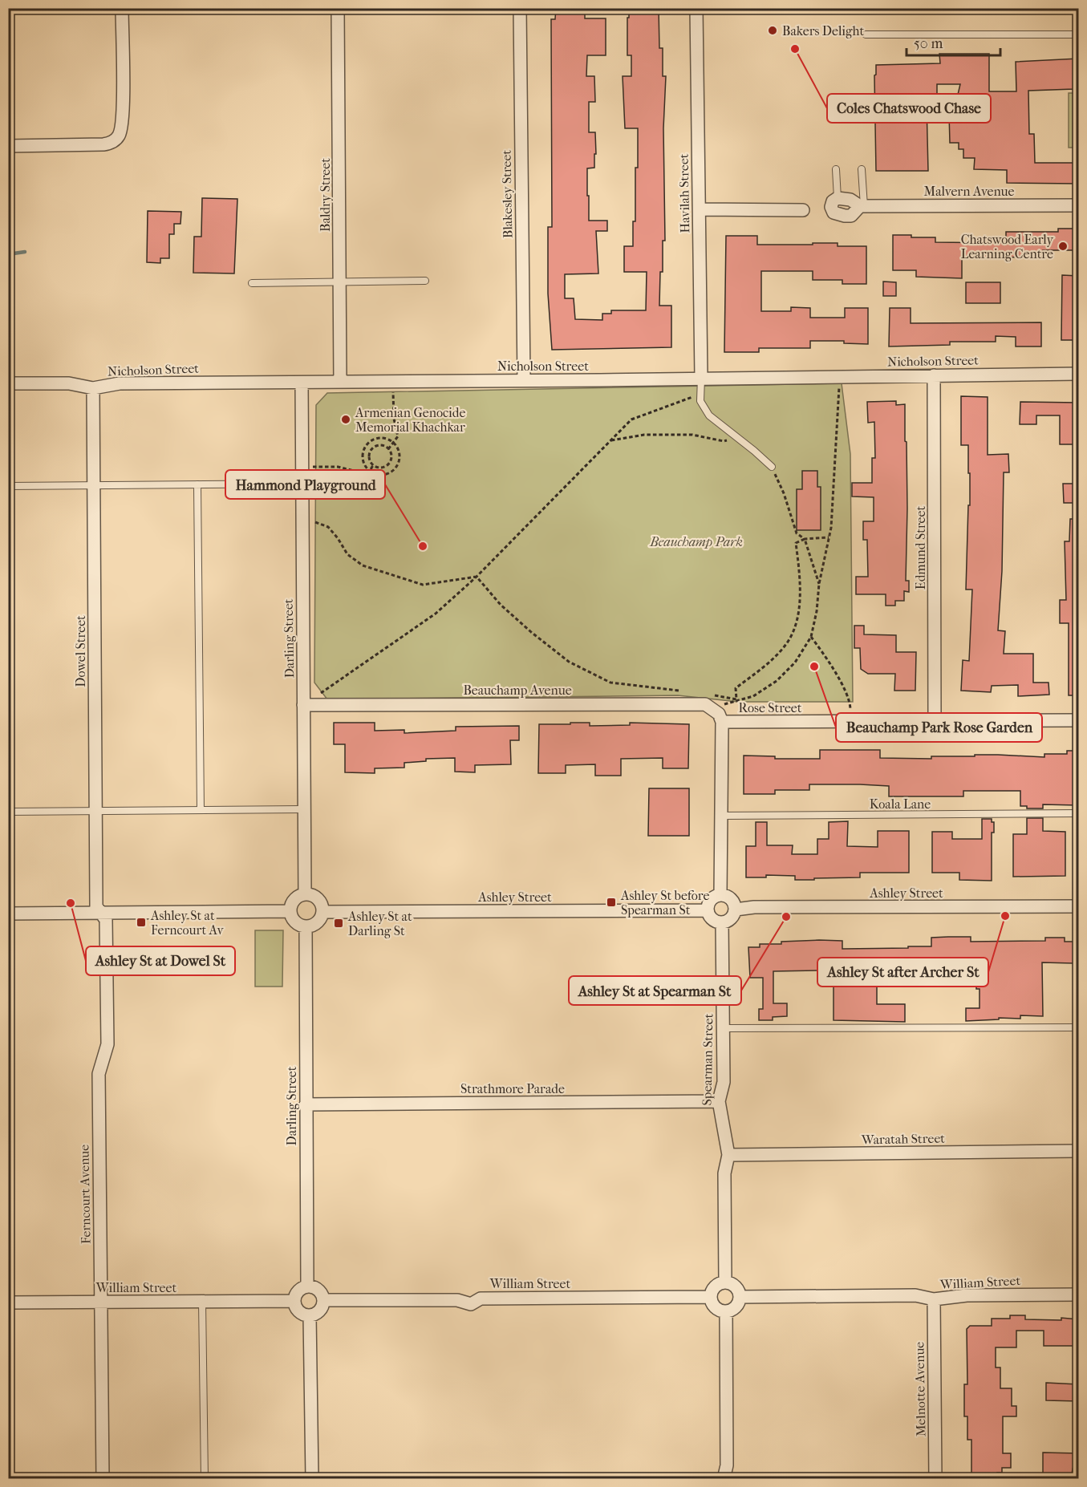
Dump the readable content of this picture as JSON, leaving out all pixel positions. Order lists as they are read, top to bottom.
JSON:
{
  "streets": {
    "street": [
      "Malvern Avenue",
      "Havilah Street",
      "Blakesley Street",
      "Baldry Street",
      "Nicholson Street",
      "Edmund Street",
      "Darling Street",
      "Dowel Street",
      "Beauchamp Avenue",
      "Rose Street",
      "Ashley Street",
      "Spearman Street",
      "Strathmore Parade",
      "Waratah Street",
      "Ferncourt Avenue",
      "William Street",
      "Melnotte Avenue"
    ],
    "lane": ["Koala Lane"]
  },
  "crossings": [
    ["Havilah Street", "Nicholson Street"],
    ["Blakesley Street", "Nicholson Street"],
    ["Baldry Street", "Nicholson Street"],
    ["Nicholson Street", "Edmund Street"],
    ["Nicholson Street", "Darling Street"],
    ["Nicholson Street", "Dowel Street"],
    ["Edmund Street", "Rose Street"],
    ["Darling Street", "Beauchamp Avenue"],
    ["Darling Street", "Ashley Street"],
    ["Darling Street", "Strathmore Parade"],
    ["Darling Street", "William Street"],
    ["Dowel Street", "Ferncourt Avenue"],
    ["Ashley Street", "Spearman Street"],
    ["Spearman Street", "Strathmore Parade"],
    ["Spearman Street", "Waratah Street"],
    ["Spearman Street", "William Street"],
    ["Ferncourt Avenue", "William Street"],
    ["William Street", "Melnotte Avenue"]
  ],
  "parks": ["Beauchamp Park"],
  "places": {
    "other": [
      "Bakers Delight",
      "Coles Chatswood Chase",
      "Chatswood Early Learning Centre",
      "Armenian Genocide Memorial Khachkar",
      "Hammond Playground",
      "Beauchamp Park Rose Garden",
      "Ashley St at Dowel St",
      "Ashley St after Archer St",
      "Ashley St at Spearman St"
    ],
    "transit": ["Ashley St before Spearman St", "Ashley St at Ferncourt Av", "Ashley St at Darling St"]
  },
  "scale_bar": "50 m"
}
